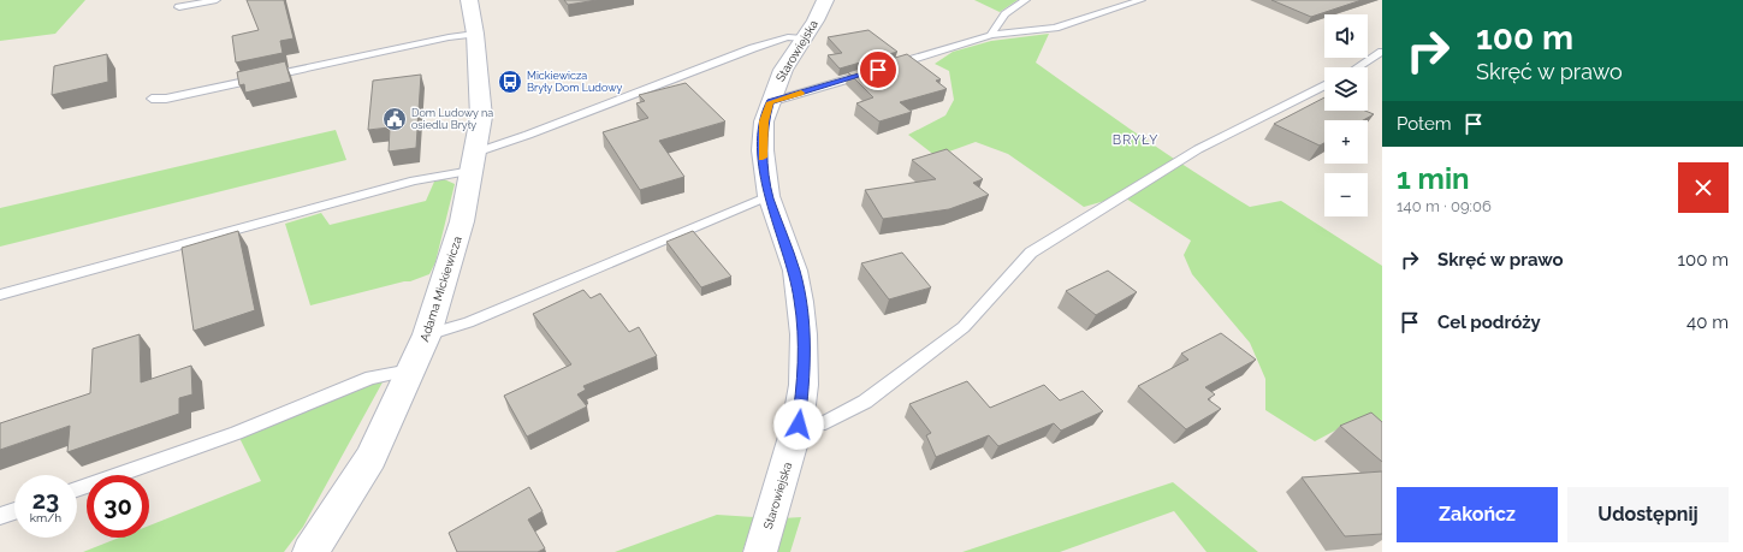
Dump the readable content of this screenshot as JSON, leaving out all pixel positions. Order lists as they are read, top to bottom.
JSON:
{
  "streets": {
    "street": ["Starowiejska", "Adama Mickiewicza"]
  },
  "districts": ["BRYŁY"],
  "places": {
    "bus stop": ["Mickiewicza Bryły Dom Ludowy"],
    "public building": ["Dom Ludowy na osiedlu Bryły"]
  },
  "page": {
    "turn": ["100 m", "Skręć w prawo"],
    "map_buttons": ["+", "−"],
    "then": "Potem",
    "heading": ["1 min", "140 m · 09:06"],
    "list": [
      {
        "name": "Skręć w prawo",
        "value": "100 m"
      },
      {
        "name": "Cel podróży",
        "value": "40 m"
      }
    ],
    "speed": "23 km/h",
    "limit": "30",
    "buttons": ["Zakończ", "Udostępnij"]
  }
}
